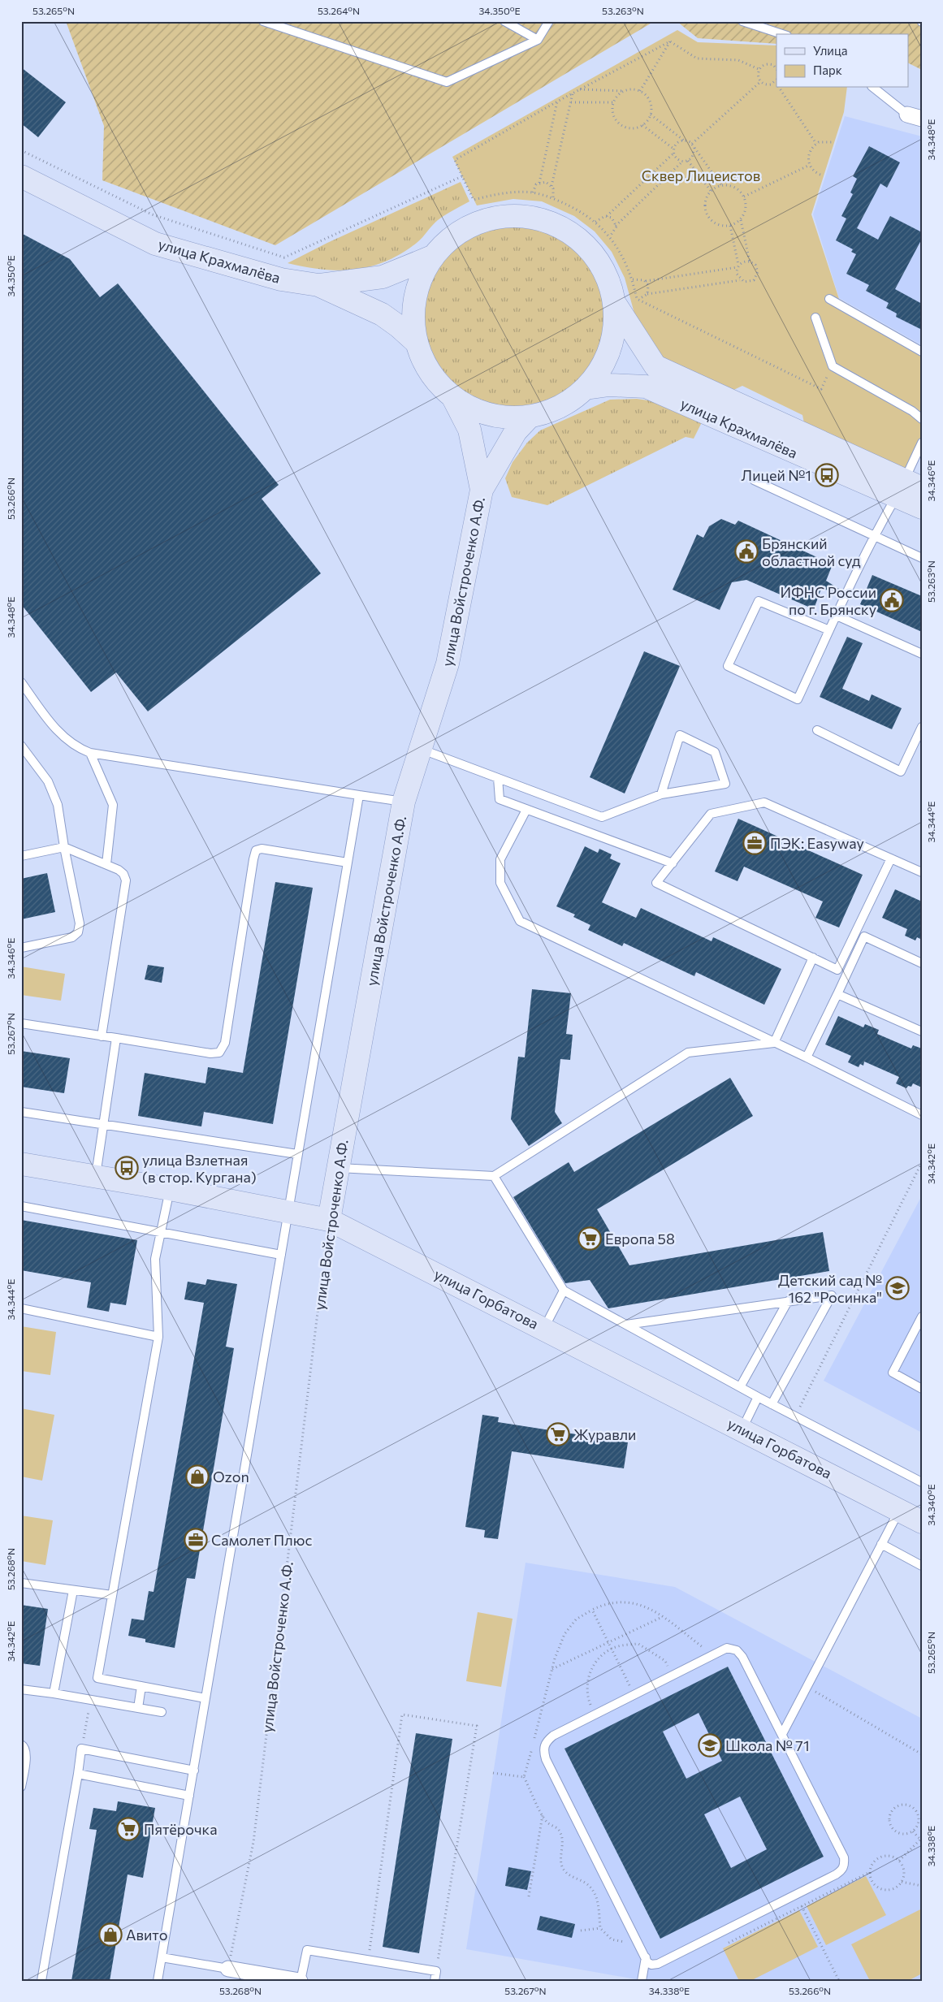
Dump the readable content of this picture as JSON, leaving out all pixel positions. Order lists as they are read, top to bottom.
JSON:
{
  "streets": {
    "main road": ["улица Крахмалёва", "улица Войстроченко А.Ф.", "улица Горбатова"]
  },
  "crossings": [
    ["улица Войстроченко А.Ф.", "улица Горбатова"]
  ],
  "parks": ["Сквер Лицеистов"],
  "places": {
    "bus stop": ["Лицей №1", "улица Взлетная (в стор. Кургана)"],
    "public building": ["Брянский областной суд", "ИФНС России по г. Брянску"],
    "office": ["ПЭК: Easyway", "Самолет Плюс"],
    "supermarket": ["Европа 58", "Журавли", "Пятёрочка"],
    "school or university": ["Детский сад № 162 \"Росинка\"", "Школа № 71"],
    "shop": ["Ozon", "Авито"]
  },
  "legend": ["Улица", "Парк"],
  "coordinates": [
    "53.265°N",
    "53.264°N",
    "34.350°E",
    "53.263°N",
    "34.348°E",
    "34.346°E",
    "53.266°N",
    "34.344°E",
    "53.267°N",
    "34.342°E",
    "34.340°E",
    "53.268°N",
    "34.338°E"
  ]
}
